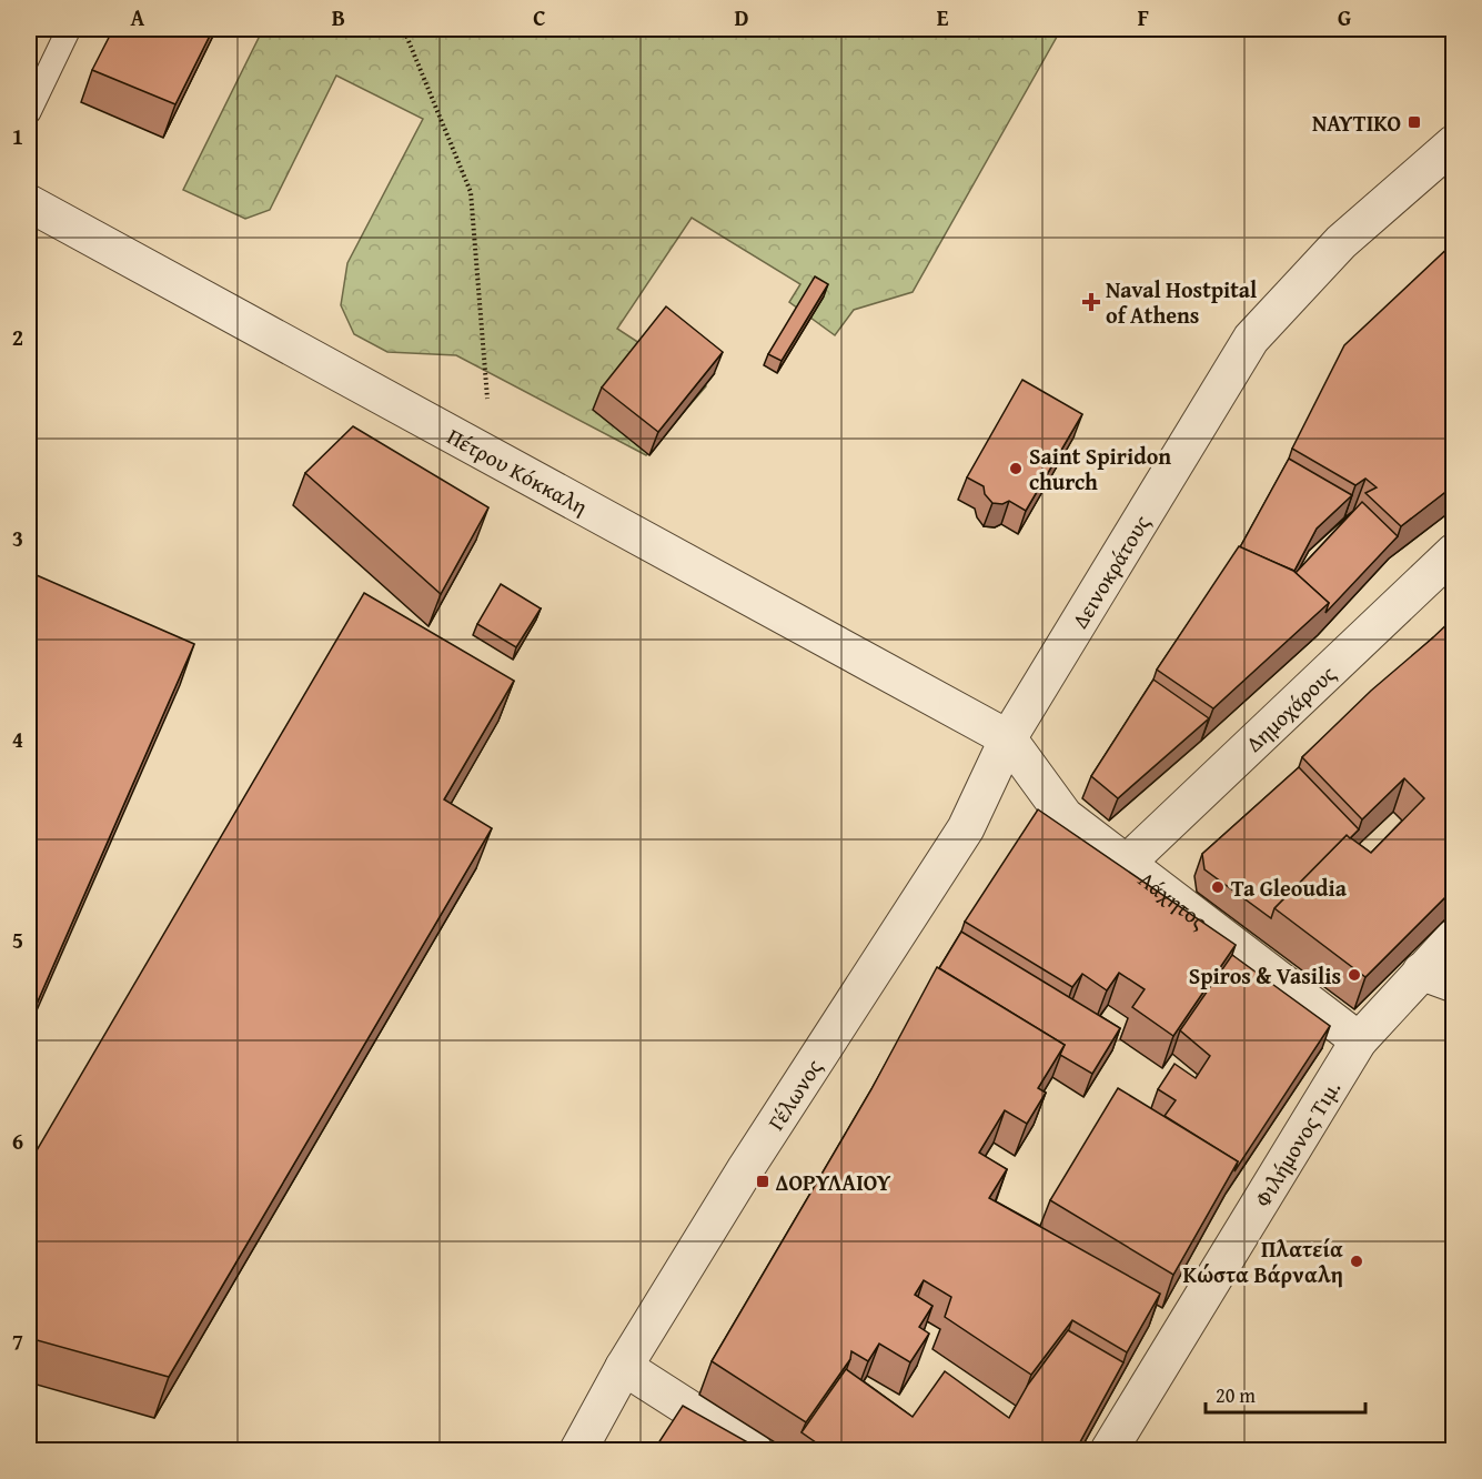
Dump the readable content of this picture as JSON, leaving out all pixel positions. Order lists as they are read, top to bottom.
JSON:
{
  "streets": {
    "street": [
      "Πέτρου Κόκκαλη",
      "Δεινοκράτους",
      "Δημοχάρους",
      "Λάχητος",
      "Γέλωνος",
      "Φιλήμονος Τιμ."
    ]
  },
  "crossings": [
    ["Πέτρου Κόκκαλη", "Δεινοκράτους"],
    ["Πέτρου Κόκκαλη", "Λάχητος"],
    ["Πέτρου Κόκκαλη", "Γέλωνος"],
    ["Δεινοκράτους", "Λάχητος"],
    ["Δεινοκράτους", "Γέλωνος"],
    ["Δημοχάρους", "Λάχητος"],
    ["Λάχητος", "Γέλωνος"],
    ["Λάχητος", "Φιλήμονος Τιμ."]
  ],
  "places": {
    "transit": ["ΝΑΥΤΙΚΟ", "ΔΟΡΥΛΑΙΟΥ"],
    "health": ["Naval Hostpital of Athens"],
    "other": [
      "Saint Spiridon church",
      "Ta Gleoudia",
      "Spiros & Vasilis",
      "Πλατεία Κώστα Βάρναλη"
    ]
  },
  "scale_bar": "20 m",
  "grid": {
    "columns": [
      "A",
      "B",
      "C",
      "D",
      "E",
      "F",
      "G"
    ],
    "rows": [
      "1",
      "2",
      "3",
      "4",
      "5",
      "6",
      "7"
    ]
  }
}
